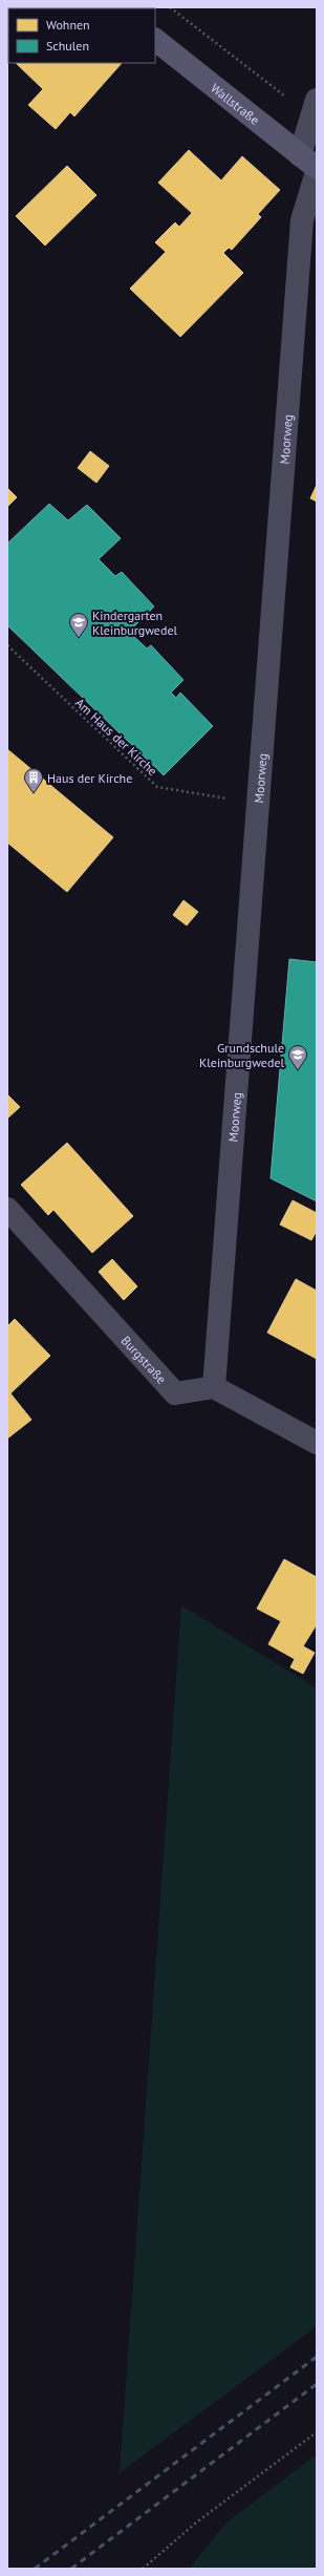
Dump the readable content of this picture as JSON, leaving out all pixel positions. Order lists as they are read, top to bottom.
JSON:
{
  "streets": {
    "street": ["Wallstraße", "Moorweg", "Burgstraße"],
    "path": ["Am Haus der Kirche"]
  },
  "crossings": [
    ["Moorweg", "Am Haus der Kirche"],
    ["Moorweg", "Burgstraße"]
  ],
  "places": {
    "school or university": ["Kindergarten Kleinburgwedel", "Grundschule Kleinburgwedel"],
    "building": ["Haus der Kirche"]
  },
  "legend": ["Wohnen", "Schulen"]
}
